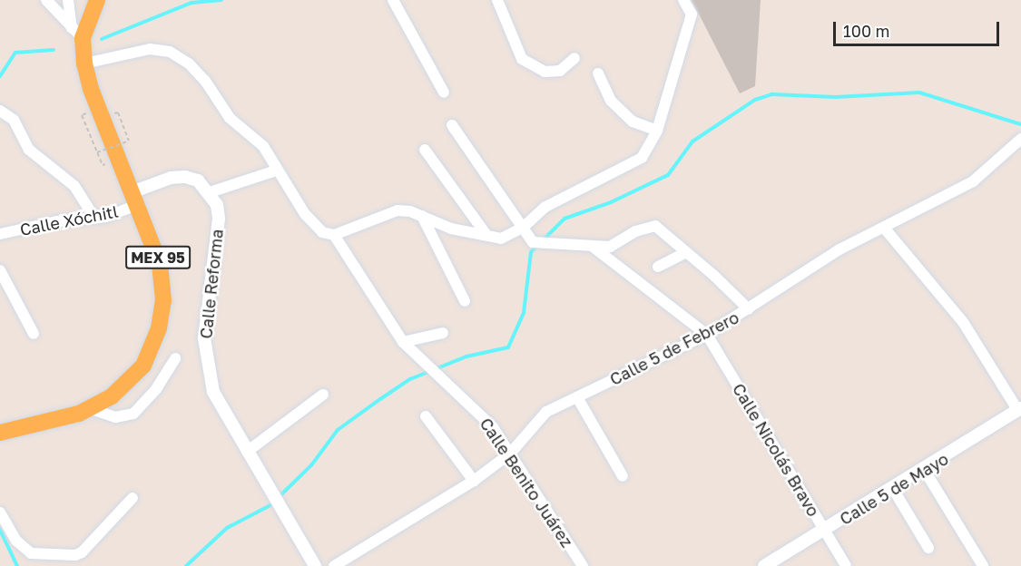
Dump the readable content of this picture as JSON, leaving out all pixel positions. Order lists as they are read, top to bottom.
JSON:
{
  "streets": {
    "main road": ["MEX 95"],
    "street": [
      "Calle Xóchitl",
      "Calle Reforma",
      "Calle 5 de Febrero",
      "Calle Nicolás Bravo",
      "Calle Benito Juárez",
      "Calle 5 de Mayo"
    ]
  },
  "crossings": [
    ["Calle Xóchitl", "MEX 95"],
    ["MEX 95", "Calle Benito Juárez"],
    ["Calle 5 de Febrero", "Calle Nicolás Bravo"],
    ["Calle 5 de Febrero", "Calle Benito Juárez"],
    ["Calle Nicolás Bravo", "Calle 5 de Mayo"]
  ],
  "scale_bar": "100 m"
}
